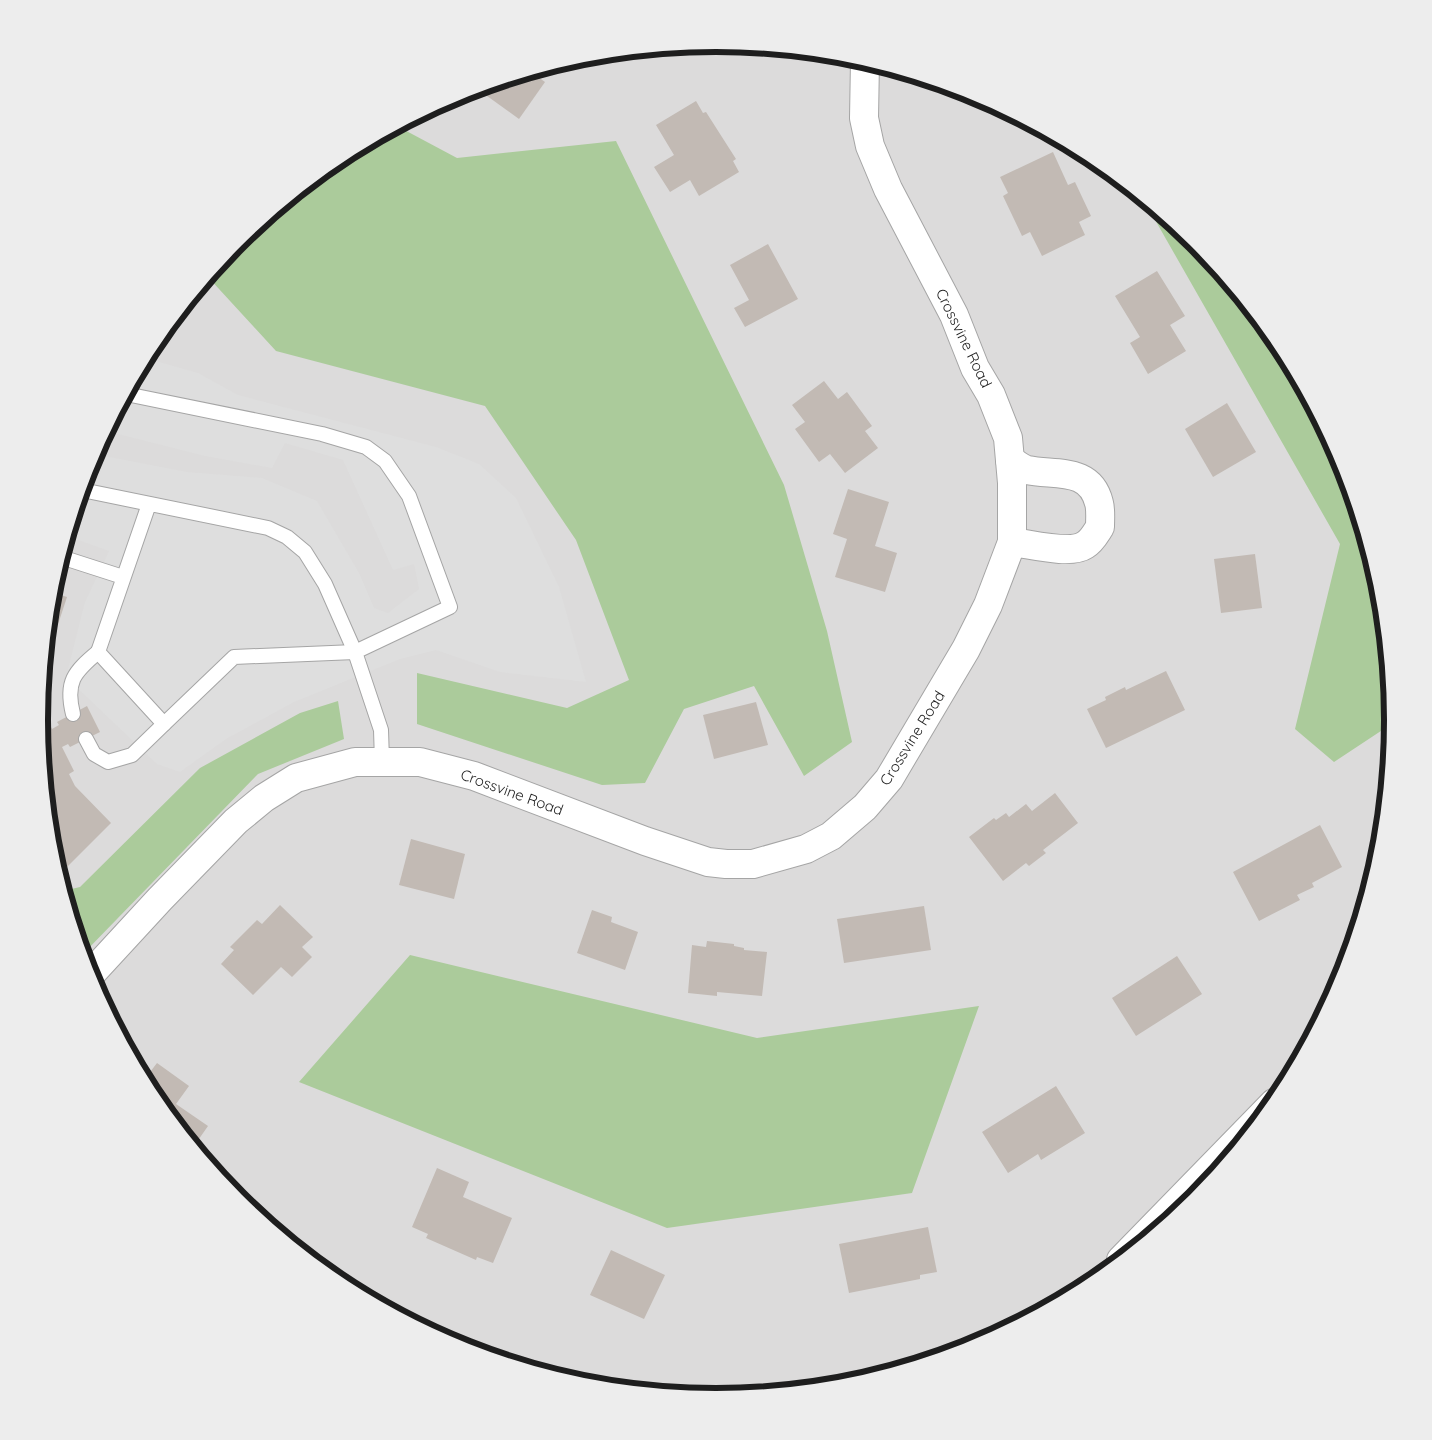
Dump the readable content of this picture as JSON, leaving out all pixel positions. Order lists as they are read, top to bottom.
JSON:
{
  "streets": {
    "street": ["Crossvine Road"]
  }
}
